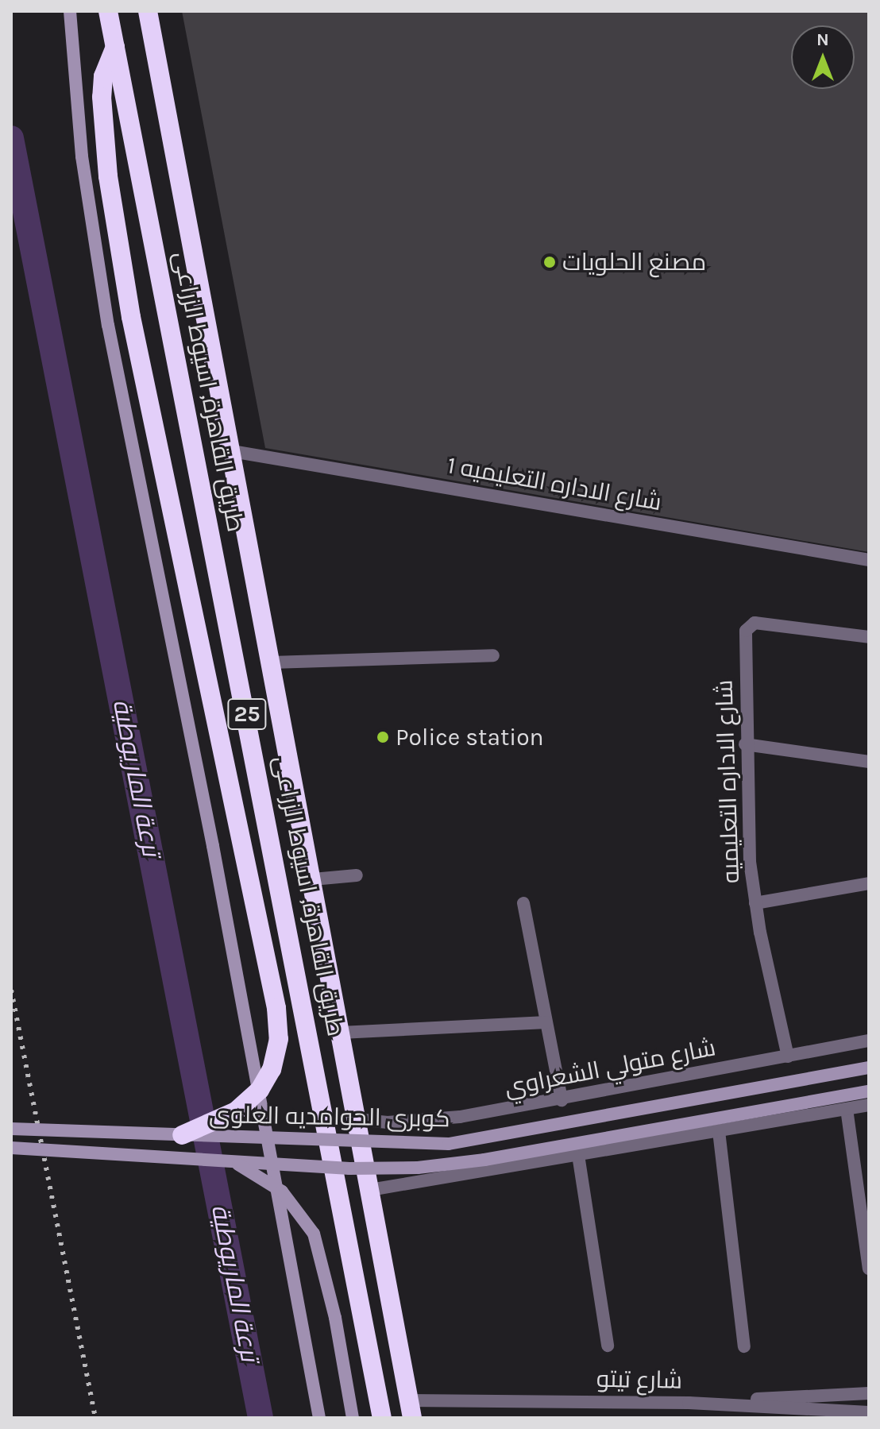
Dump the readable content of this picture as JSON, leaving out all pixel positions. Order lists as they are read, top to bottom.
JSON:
{
  "streets": {
    "highway": ["طريق القاهرة, اسيوط الزراعى", "25"],
    "main road": ["كوبرى الحوامديه العلوى"],
    "street": [
      "شارع الاداره التعليميه 1",
      "شارع الاداره التعليميه",
      "شارع متولي الشعراوي",
      "شارع تيتو"
    ]
  },
  "crossings": [
    ["طريق القاهرة, اسيوط الزراعى", "شارع الاداره التعليميه 1"],
    ["طريق القاهرة, اسيوط الزراعى", "شارع متولي الشعراوي"],
    ["طريق القاهرة, اسيوط الزراعى", "شارع تيتو"],
    ["شارع الاداره التعليميه", "شارع متولي الشعراوي"]
  ],
  "water": ["ترعة الماريوطية"],
  "places": ["مصنع الحلويات", "Police station"],
  "north": "top"
}
